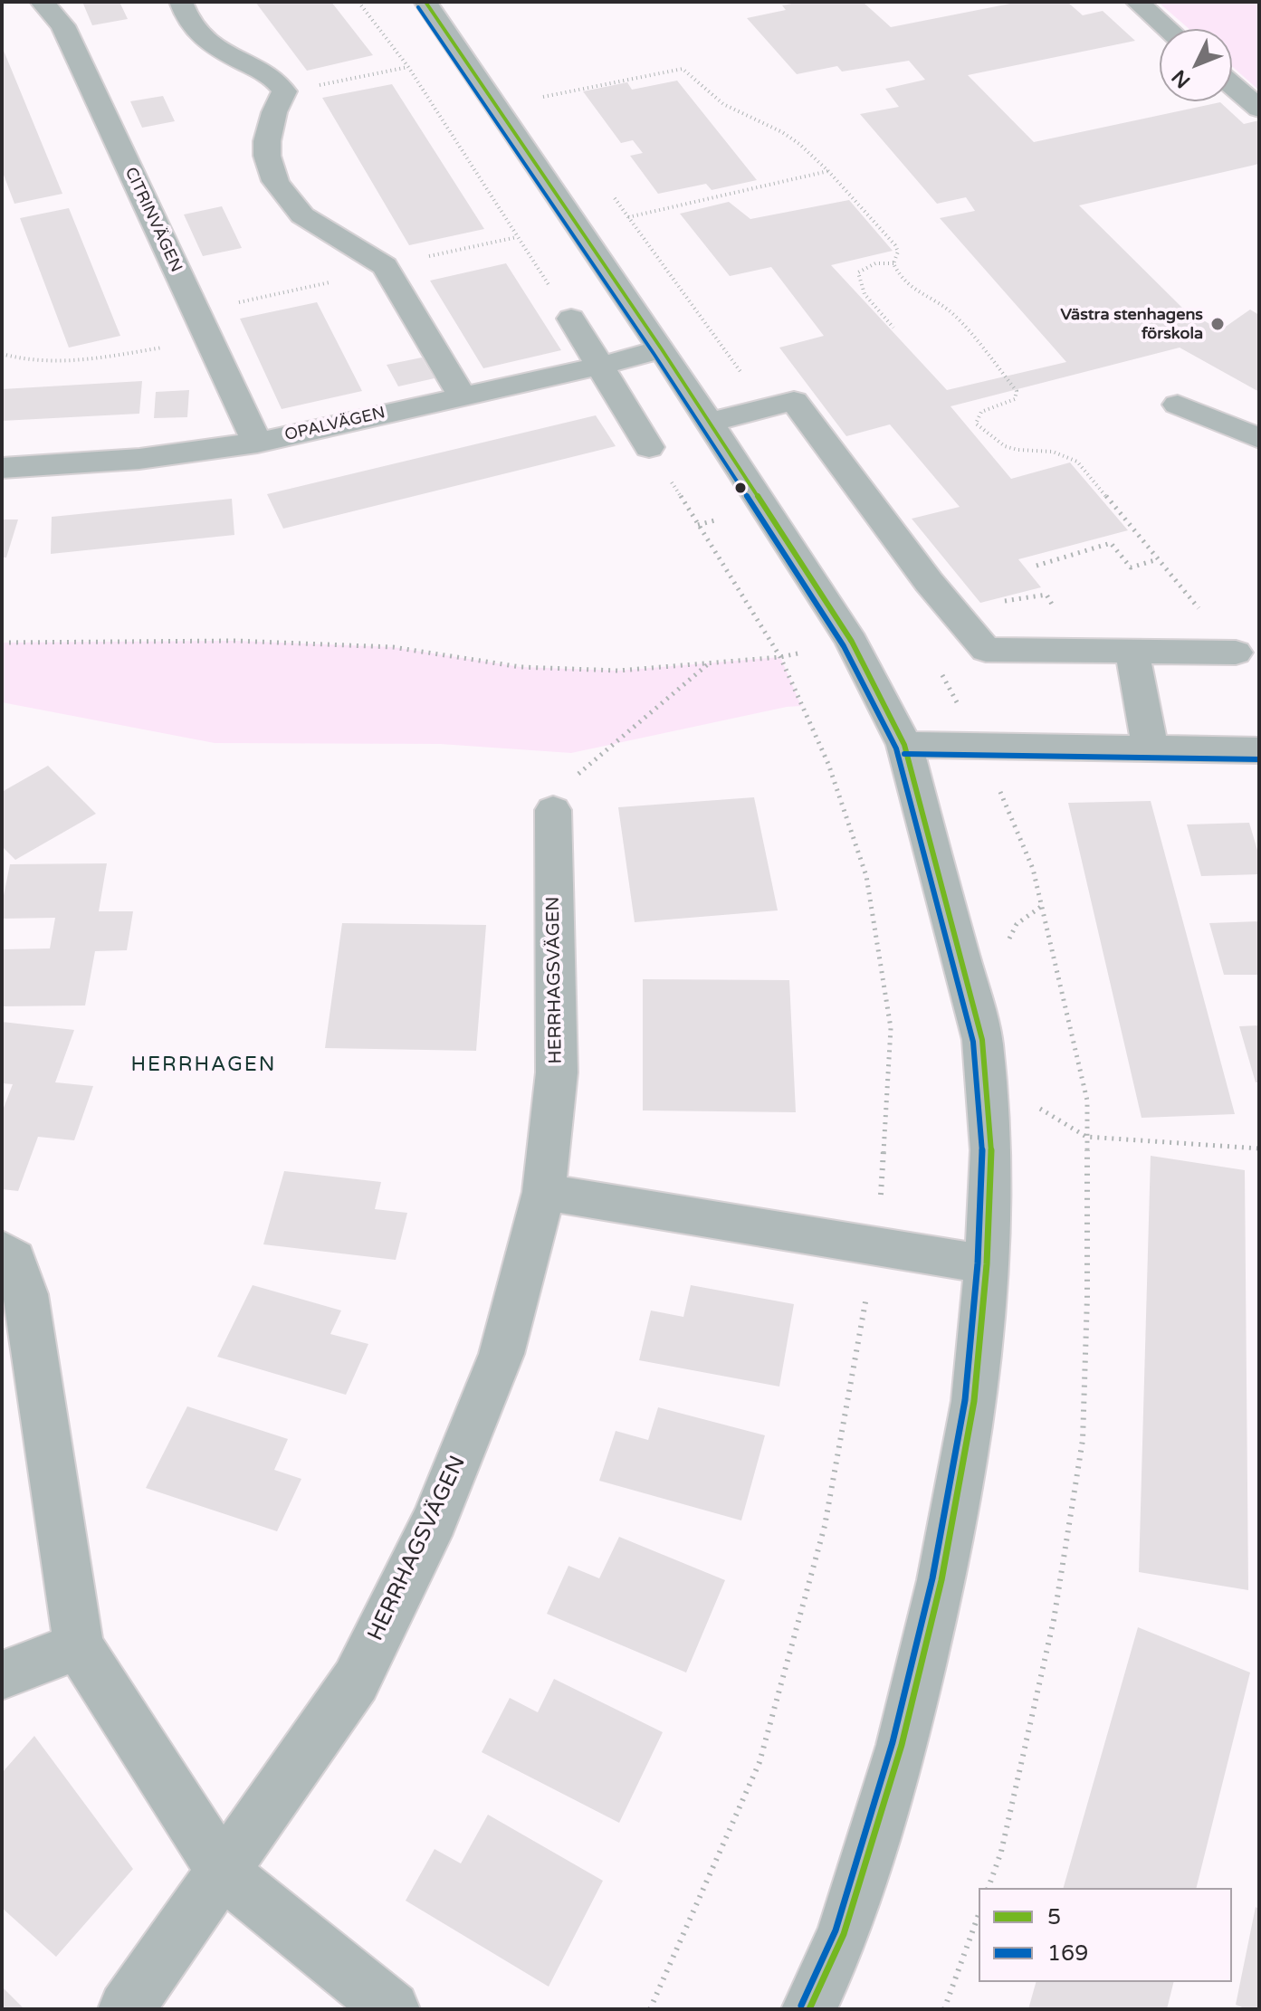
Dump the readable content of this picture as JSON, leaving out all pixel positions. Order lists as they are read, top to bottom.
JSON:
{
  "streets": {
    "street": ["CITRINVÄGEN", "OPALVÄGEN", "HERRHAGSVÄGEN"]
  },
  "crossings": [
    ["CITRINVÄGEN", "OPALVÄGEN"]
  ],
  "districts": ["HERRHAGEN"],
  "places": ["Västra stenhagens förskola"],
  "lines": ["transit line 5", "transit line 169"],
  "legend": ["5", "169"],
  "north": "bottom left"
}
